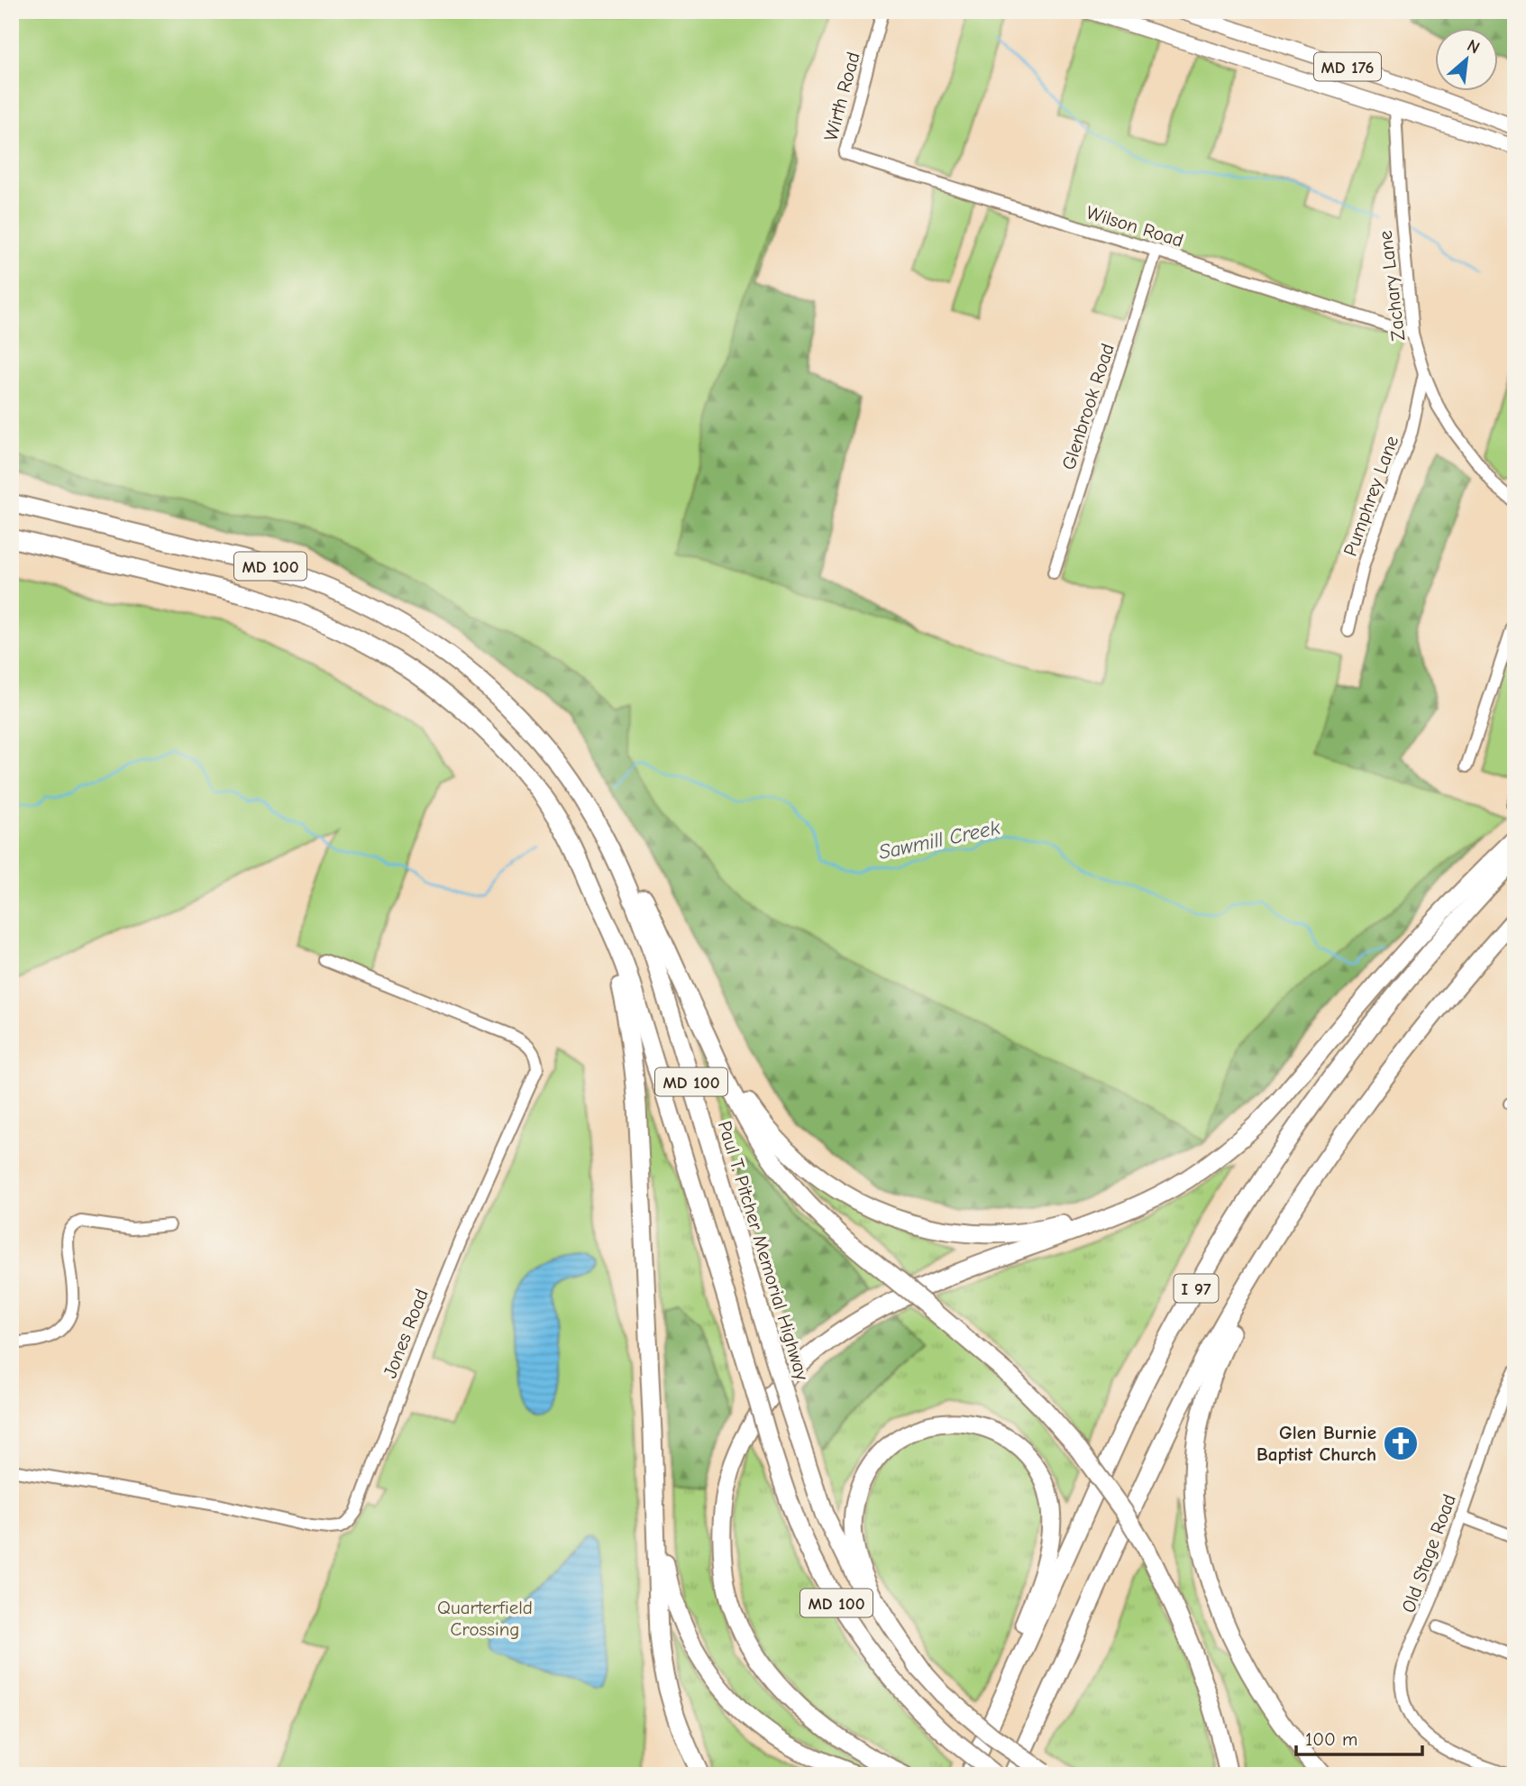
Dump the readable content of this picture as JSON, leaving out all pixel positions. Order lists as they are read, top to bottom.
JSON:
{
  "streets": {
    "highway": ["MD 100", "Paul T. Pitcher Memorial Highway", "I 97"],
    "main road": ["MD 176"],
    "street": [
      "Wirth Road",
      "Wilson Road",
      "Zachary Lane",
      "Glenbrook Road",
      "Pumphrey Lane",
      "Jones Road",
      "Old Stage Road"
    ]
  },
  "crossings": [
    ["MD 176", "Zachary Lane"],
    ["Wirth Road", "Wilson Road"],
    ["Wilson Road", "Zachary Lane"],
    ["Wilson Road", "Glenbrook Road"],
    ["Zachary Lane", "Pumphrey Lane"]
  ],
  "water": ["Sawmill Creek"],
  "parks": ["Quarterfield Crossing"],
  "places": {
    "church": ["Glen Burnie Baptist Church"]
  },
  "scale_bar": "100 m",
  "north": "top right"
}
